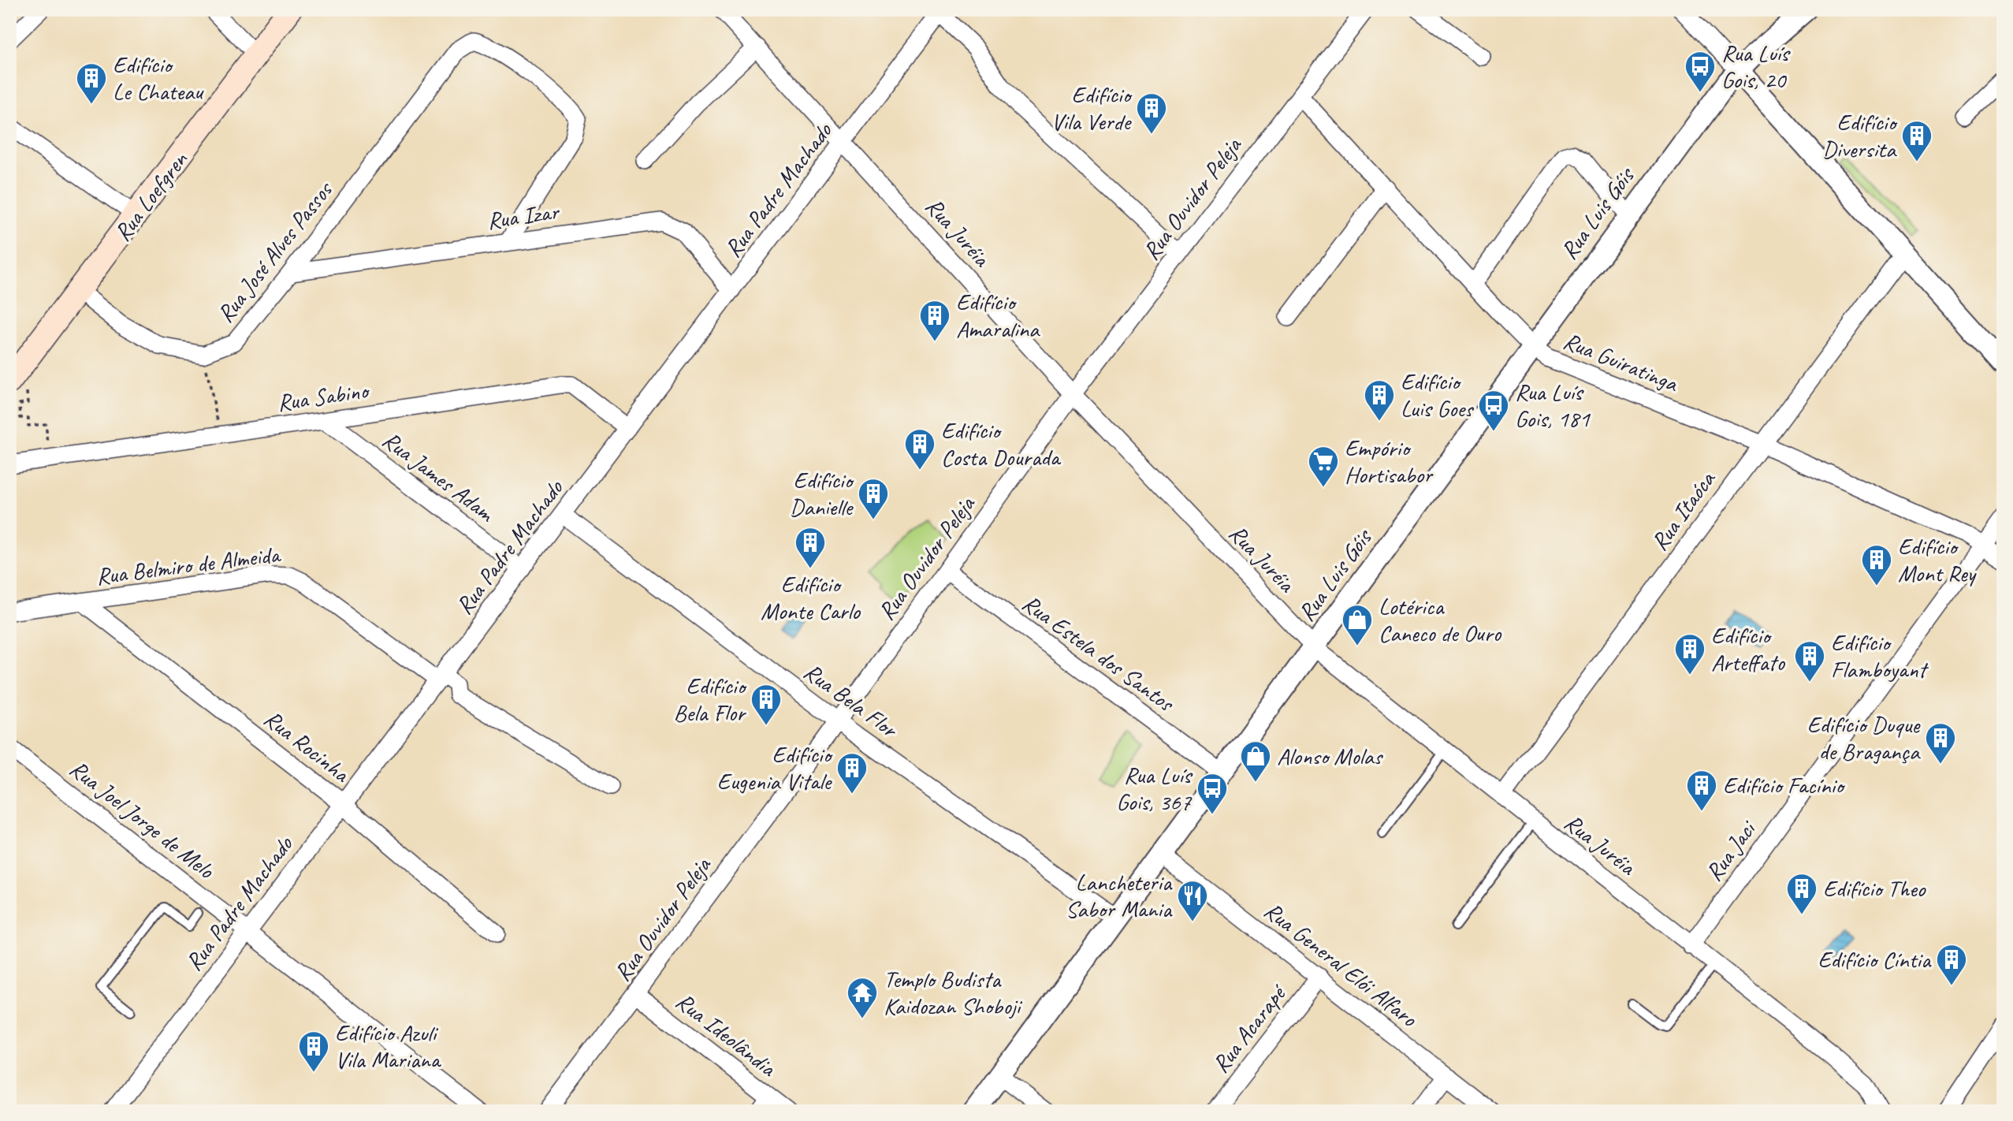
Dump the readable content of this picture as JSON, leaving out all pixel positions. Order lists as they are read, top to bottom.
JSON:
{
  "streets": {
    "main road": ["Rua Loefgren"],
    "street": [
      "Rua Padre Machado",
      "Rua Ouvidor Peleja",
      "Rua Luis Góis",
      "Rua Izar",
      "Rua Juréia",
      "Rua José Alves Passos",
      "Rua Guiratinga",
      "Rua Sabino",
      "Rua James Adam",
      "Rua Itaóca",
      "Rua Belmiro de Almeida",
      "Rua Estela dos Santos",
      "Rua Bela Flor",
      "Rua Rocinha",
      "Rua Joel Jorge de Melo",
      "Rua Jaci",
      "Rua General Elói Alfaro",
      "Rua Acarapé",
      "Rua Ideolândia"
    ]
  },
  "crossings": [
    ["Rua Padre Machado", "Rua Izar"],
    ["Rua Padre Machado", "Rua Juréia"],
    ["Rua Padre Machado", "Rua Sabino"],
    ["Rua Padre Machado", "Rua James Adam"],
    ["Rua Padre Machado", "Rua Belmiro de Almeida"],
    ["Rua Padre Machado", "Rua Bela Flor"],
    ["Rua Padre Machado", "Rua Rocinha"],
    ["Rua Padre Machado", "Rua Joel Jorge de Melo"],
    ["Rua Ouvidor Peleja", "Rua Juréia"],
    ["Rua Ouvidor Peleja", "Rua Guiratinga"],
    ["Rua Ouvidor Peleja", "Rua Estela dos Santos"],
    ["Rua Ouvidor Peleja", "Rua Bela Flor"],
    ["Rua Ouvidor Peleja", "Rua Ideolândia"],
    ["Rua Luis Góis", "Rua Juréia"],
    ["Rua Luis Góis", "Rua Guiratinga"],
    ["Rua Luis Góis", "Rua Estela dos Santos"],
    ["Rua Luis Góis", "Rua Bela Flor"],
    ["Rua Luis Góis", "Rua General Elói Alfaro"],
    ["Rua Izar", "Rua José Alves Passos"],
    ["Rua Juréia", "Rua Itaóca"],
    ["Rua Juréia", "Rua Jaci"],
    ["Rua Guiratinga", "Rua Itaóca"],
    ["Rua Guiratinga", "Rua Jaci"],
    ["Rua Sabino", "Rua James Adam"],
    ["Rua Belmiro de Almeida", "Rua Rocinha"],
    ["Rua General Elói Alfaro", "Rua Acarapé"]
  ],
  "places": {
    "bus stop": ["Rua Luís Gois, 20", "Rua Luís Gois, 181", "Rua Luís Gois, 367"],
    "building": [
      "Edifício Le Chateau",
      "Edifício Vila Verde",
      "Edifício Diversita",
      "Edifício Amaralina",
      "Edifício Luis Goes",
      "Edifício Costa Dourada",
      "Edifício Danielle",
      "Edifício Monte Carlo",
      "Edifício Mont Rey",
      "Edifício Arteffato",
      "Edifício Flamboyant",
      "Edifício Bela Flor",
      "Edifício Duque de Bragança",
      "Edifício Eugenia Vitale",
      "Edifício Facínio",
      "Edifício Theo",
      "Edifício Cíntia",
      "Edifício Azuli Vila Mariana"
    ],
    "supermarket": ["Empório Hortisabor"],
    "shop": ["Lotérica Caneco de Ouro", "Alonso Molas"],
    "restaurant": ["Lancheteria Sabor Mania"],
    "temple": ["Templo Budista Kaidozan Shoboji"]
  }
}
